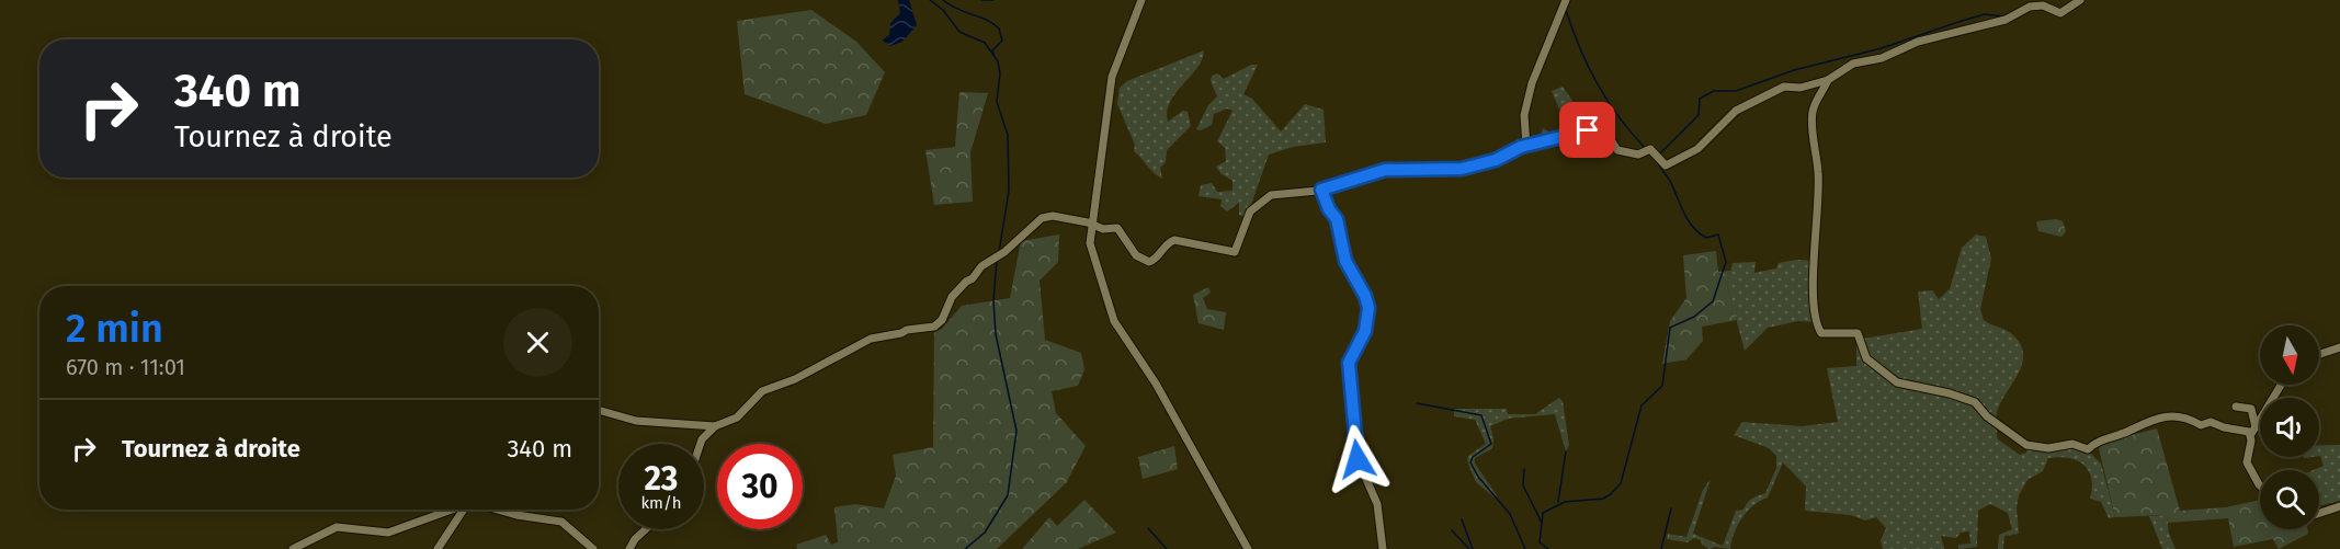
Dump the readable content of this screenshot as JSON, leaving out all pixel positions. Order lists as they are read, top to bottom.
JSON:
{
  "north": "bottom",
  "page": {
    "turn": ["340 m", "Tournez à droite"],
    "heading": ["2 min", "670 m · 11:01"],
    "list": [
      {
        "name": "Tournez à droite",
        "value": "340 m"
      }
    ],
    "speed": "23 km/h",
    "limit": "30"
  }
}
